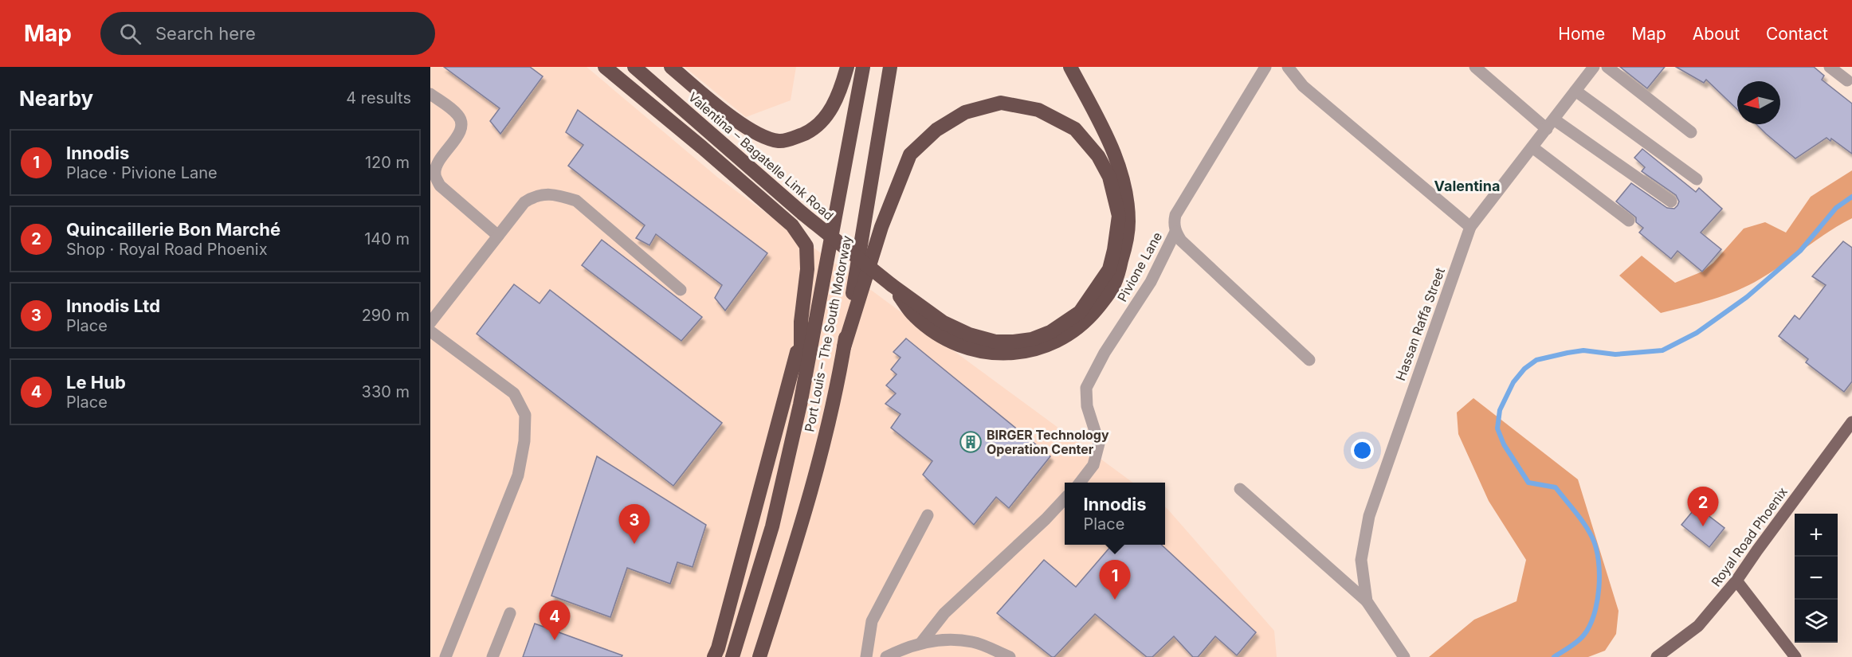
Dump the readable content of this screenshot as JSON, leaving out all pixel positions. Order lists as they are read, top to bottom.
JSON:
{
  "streets": {
    "highway": ["Valentina – Bagatelle Link Road", "Port Louis – The South Motorway"],
    "main road": ["Royal Road Phoenix"],
    "street": ["Pivione Lane", "Hassan Raffa Street"]
  },
  "districts": ["Valentina"],
  "places": {
    "building": ["BIRGER Technology Operation Center"]
  },
  "north": "left",
  "page": {
    "header": "Map",
    "search": "Search here",
    "nav": [
      "Home",
      "Map",
      "About",
      "Contact"
    ],
    "heading": ["Nearby", "4 results"],
    "list": [
      {
        "mark": "1",
        "name": "Innodis",
        "note": "Place · Pivione Lane",
        "value": "120 m"
      },
      {
        "mark": "2",
        "name": "Quincaillerie Bon Marché",
        "note": "Shop · Royal Road Phoenix",
        "value": "140 m"
      },
      {
        "mark": "3",
        "name": "Innodis Ltd",
        "note": "Place",
        "value": "290 m"
      },
      {
        "mark": "4",
        "name": "Le Hub",
        "note": "Place",
        "value": "330 m"
      }
    ],
    "popup": ["Innodis", "Place"],
    "pins": [
      "2",
      "3",
      "1",
      "4"
    ],
    "map_buttons": ["+", "−"]
  }
}
